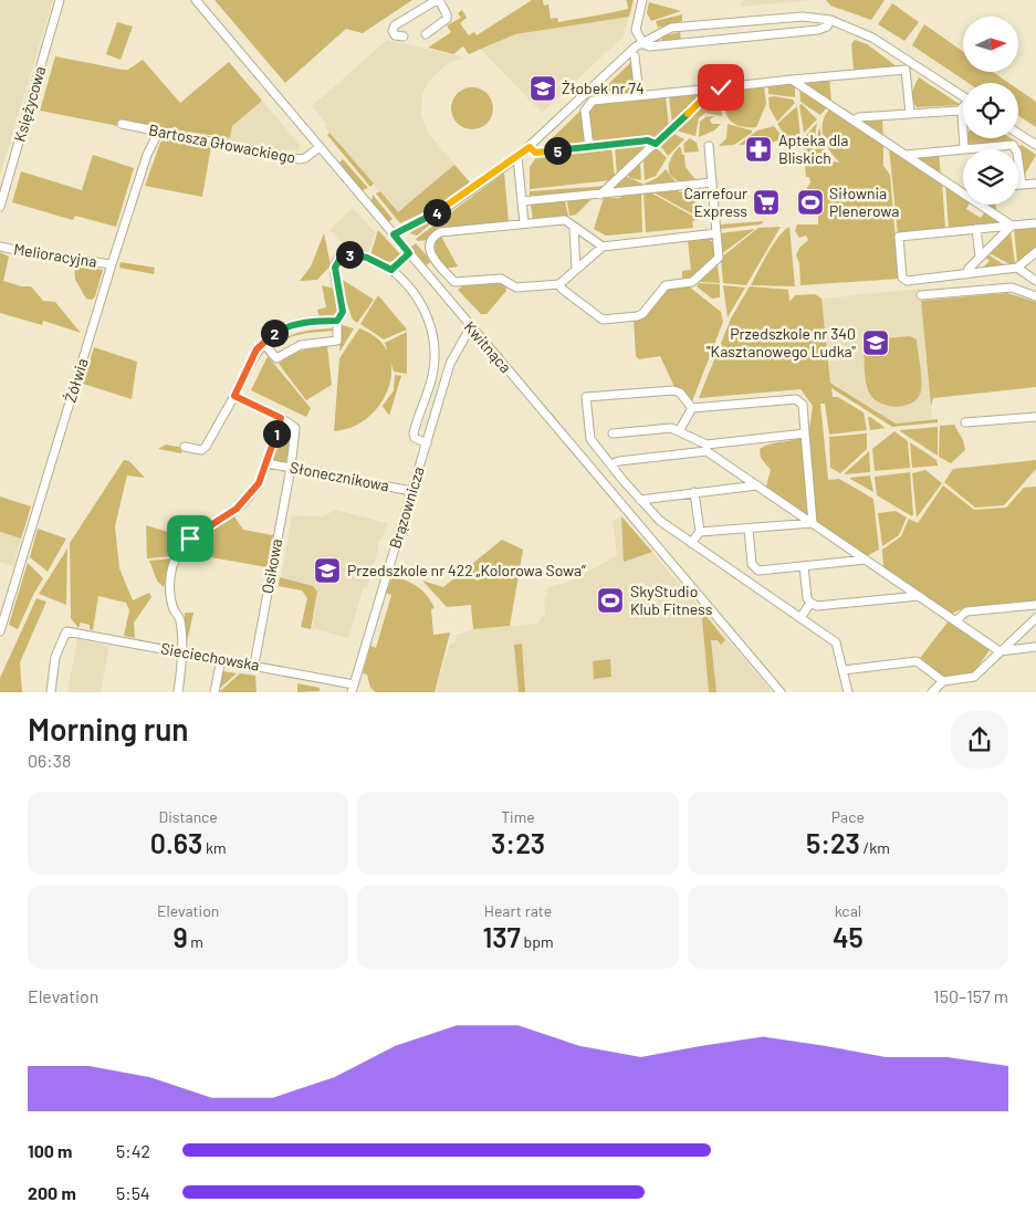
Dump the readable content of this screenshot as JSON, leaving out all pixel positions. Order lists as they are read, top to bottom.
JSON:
{
  "streets": {
    "street": [
      "Księżycowa",
      "Bartosza Głowackiego",
      "Melioracyjna",
      "Kwitnąca",
      "Żółwia",
      "Słonecznikowa",
      "Brązownicza",
      "Osikowa",
      "Sieciechowska"
    ]
  },
  "crossings": [
    ["Bartosza Głowackiego", "Kwitnąca"],
    ["Bartosza Głowackiego", "Żółwia"],
    ["Melioracyjna", "Żółwia"],
    ["Kwitnąca", "Brązownicza"],
    ["Słonecznikowa", "Brązownicza"],
    ["Słonecznikowa", "Osikowa"],
    ["Brązownicza", "Sieciechowska"],
    ["Osikowa", "Sieciechowska"]
  ],
  "places": {
    "school or university": ["Żłobek nr 74", "Przedszkole nr 340 \"Kasztanowego Ludka\"", "Przedszkole nr 422 „Kolorowa Sowa”"],
    "pharmacy": ["Apteka dla Bliskich"],
    "supermarket": ["Carrefour Express"],
    "sports": ["Siłownia Plenerowa", "SkyStudio Klub Fitness"]
  },
  "north": "right",
  "page": {
    "pins": [
      "5",
      "4",
      "3",
      "2",
      "1"
    ],
    "heading": ["Morning run", "06:38"],
    "stats": [
      ["Distance", "0.63 km"],
      ["Time", "3:23"],
      ["Pace", "5:23 /km"],
      ["Elevation", "9 m"],
      ["Heart rate", "137 bpm"],
      ["kcal", "45"]
    ],
    "chart": ["Elevation", "150–157 m"],
    "list": [
      {
        "name": "100 m",
        "note": "5:42"
      },
      {
        "name": "200 m",
        "note": "5:54"
      }
    ]
  }
}
